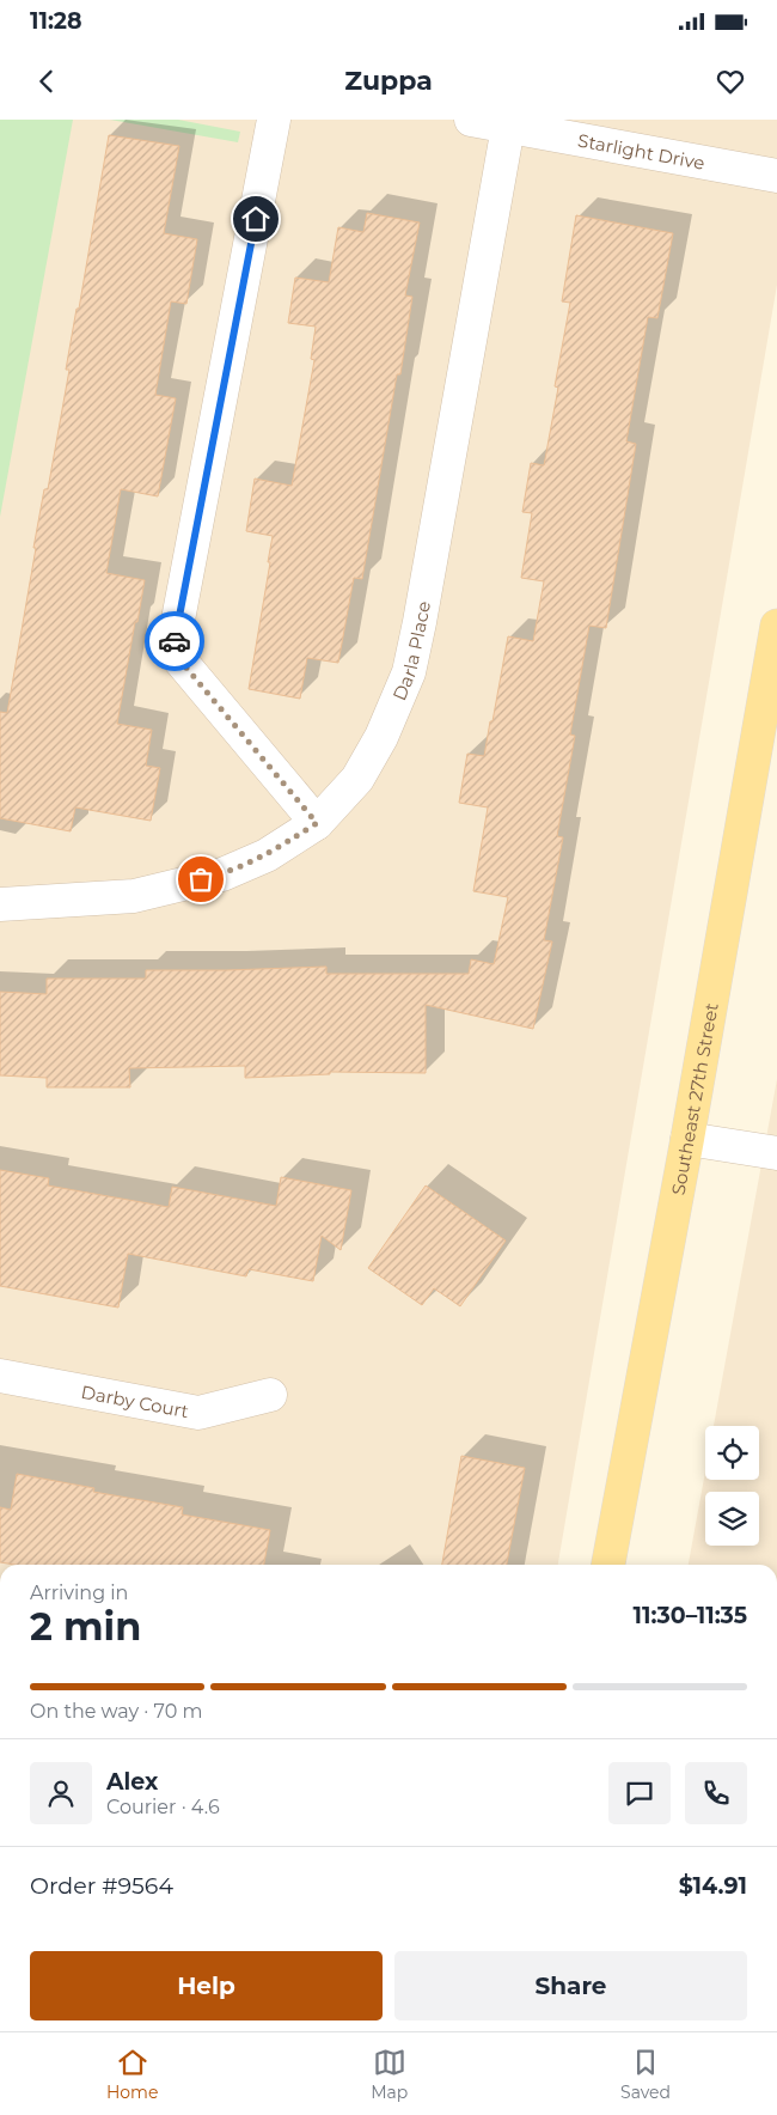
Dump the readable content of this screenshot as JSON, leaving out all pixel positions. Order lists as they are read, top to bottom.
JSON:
{
  "streets": {
    "main road": ["Southeast 27th Street"],
    "street": ["Starlight Drive", "Darla Place", "Darby Court"]
  },
  "crossings": [
    ["Starlight Drive", "Darla Place"]
  ],
  "page": {
    "status": "11:28",
    "header": "Zuppa",
    "heading": ["2 min", "Arriving in", "11:30–11:35"],
    "panel": [
      "Alex",
      "Courier · 4.6",
      "Order #9564",
      "$14.91"
    ],
    "bar": "On the way · 70 m",
    "buttons": ["Help", "Share"],
    "tabs": ["Home", "Map", "Saved"]
  }
}
